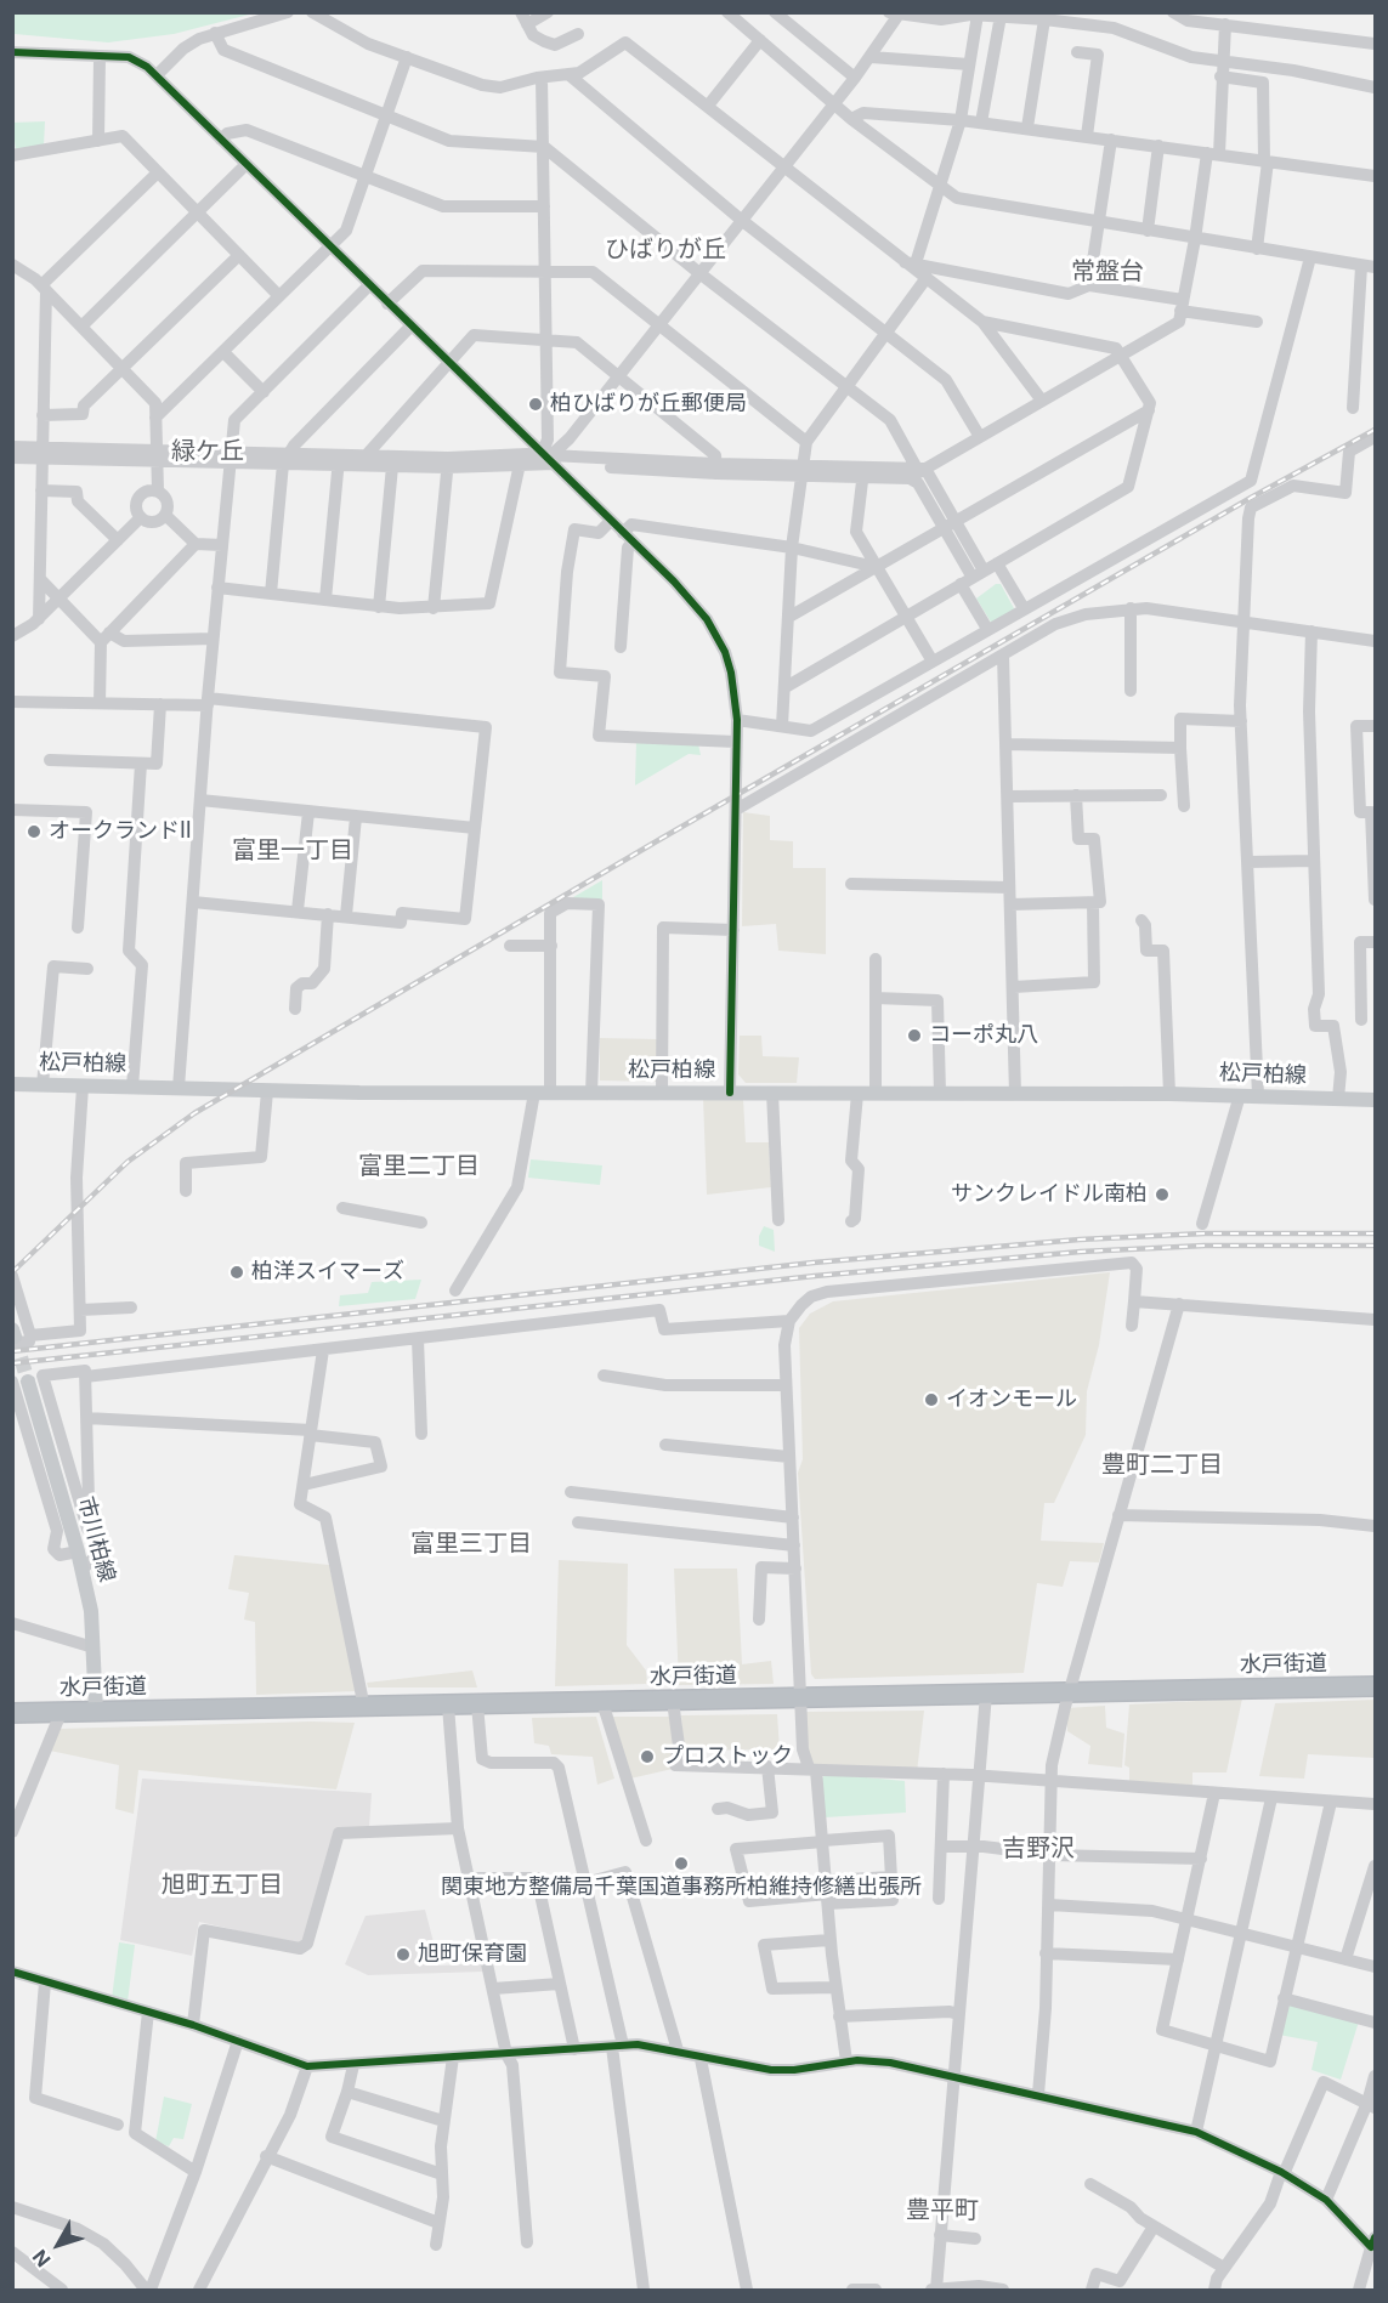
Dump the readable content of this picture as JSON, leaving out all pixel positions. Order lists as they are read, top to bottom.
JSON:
{
  "streets": {
    "highway": ["水戸街道"],
    "main road": ["松戸柏線", "市川柏線"]
  },
  "crossings": [
    ["市川柏線", "水戸街道"]
  ],
  "districts": [
    "ひばりが丘",
    "常盤台",
    "緑ケ丘",
    "富里一丁目",
    "富里二丁目",
    "豊町二丁目",
    "富里三丁目",
    "吉野沢",
    "旭町五丁目",
    "豊平町"
  ],
  "places": [
    "柏ひばりが丘郵便局",
    "オークランドⅡ",
    "コーポ丸八",
    "サンクレイドル南柏",
    "柏洋スイマーズ",
    "イオンモール",
    "プロストック",
    "関東地方整備局千葉国道事務所柏維持修繕出張所",
    "旭町保育園"
  ],
  "north": "bottom left"
}
